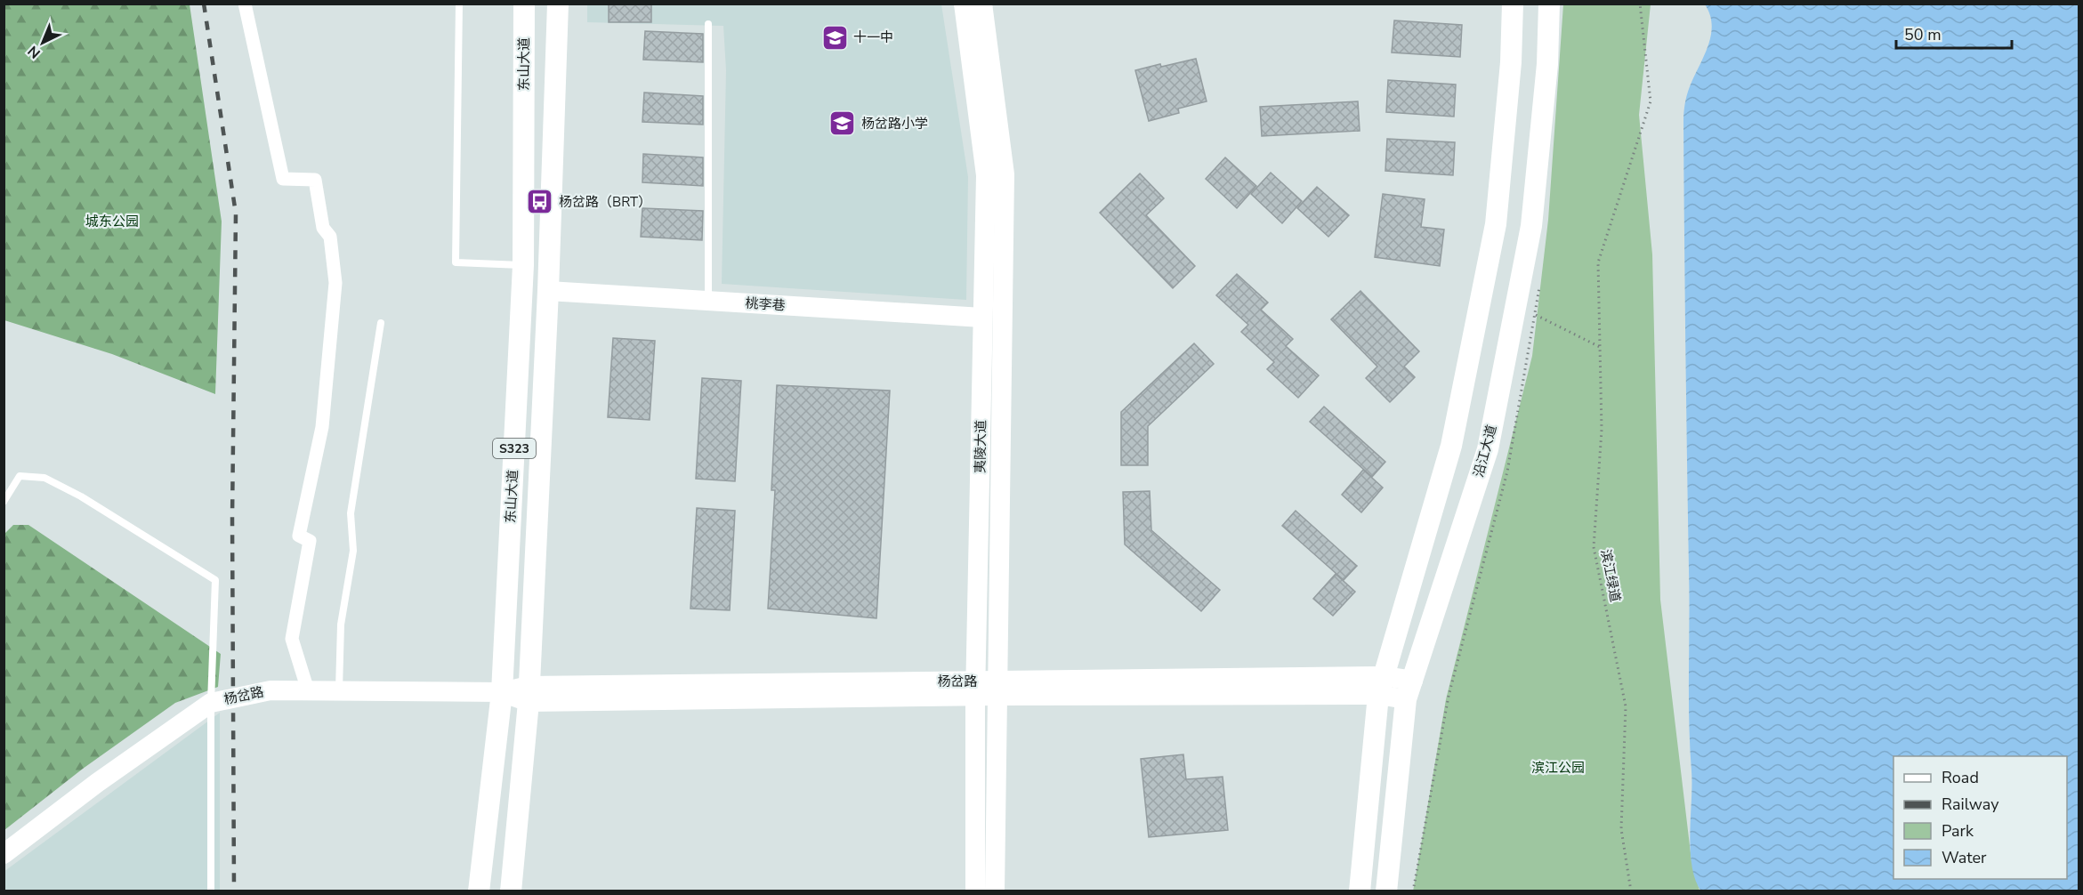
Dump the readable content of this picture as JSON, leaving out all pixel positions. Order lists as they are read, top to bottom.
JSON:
{
  "streets": {
    "main road": [
      "东山大道",
      "桃李巷",
      "夷陵大道",
      "S323",
      "沿江大道",
      "杨岔路"
    ],
    "path": ["滨江绿道"]
  },
  "crossings": [
    ["东山大道", "桃李巷"],
    ["东山大道", "杨岔路"],
    ["桃李巷", "夷陵大道"],
    ["夷陵大道", "杨岔路"],
    ["沿江大道", "杨岔路"]
  ],
  "parks": ["城东公园", "滨江公园"],
  "places": {
    "school or university": ["十一中", "杨岔路小学"],
    "bus stop": ["杨岔路（BRT）"]
  },
  "legend": [
    "Road",
    "Railway",
    "Park",
    "Water"
  ],
  "scale_bar": "50 m",
  "north": "bottom left"
}
